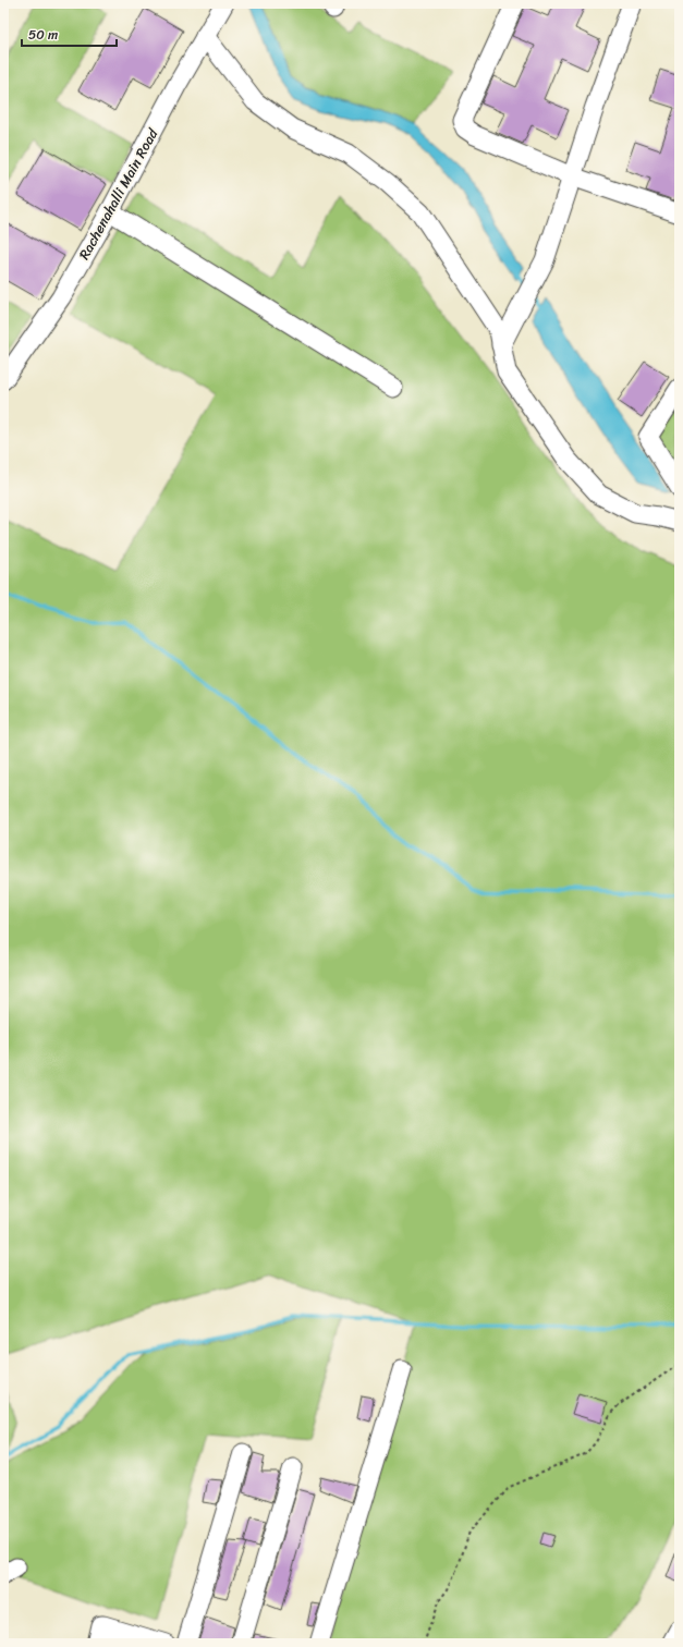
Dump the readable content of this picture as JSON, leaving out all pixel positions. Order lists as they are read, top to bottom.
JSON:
{
  "streets": {
    "street": ["Rachenahalli Main Road"]
  },
  "scale_bar": "50 m"
}
